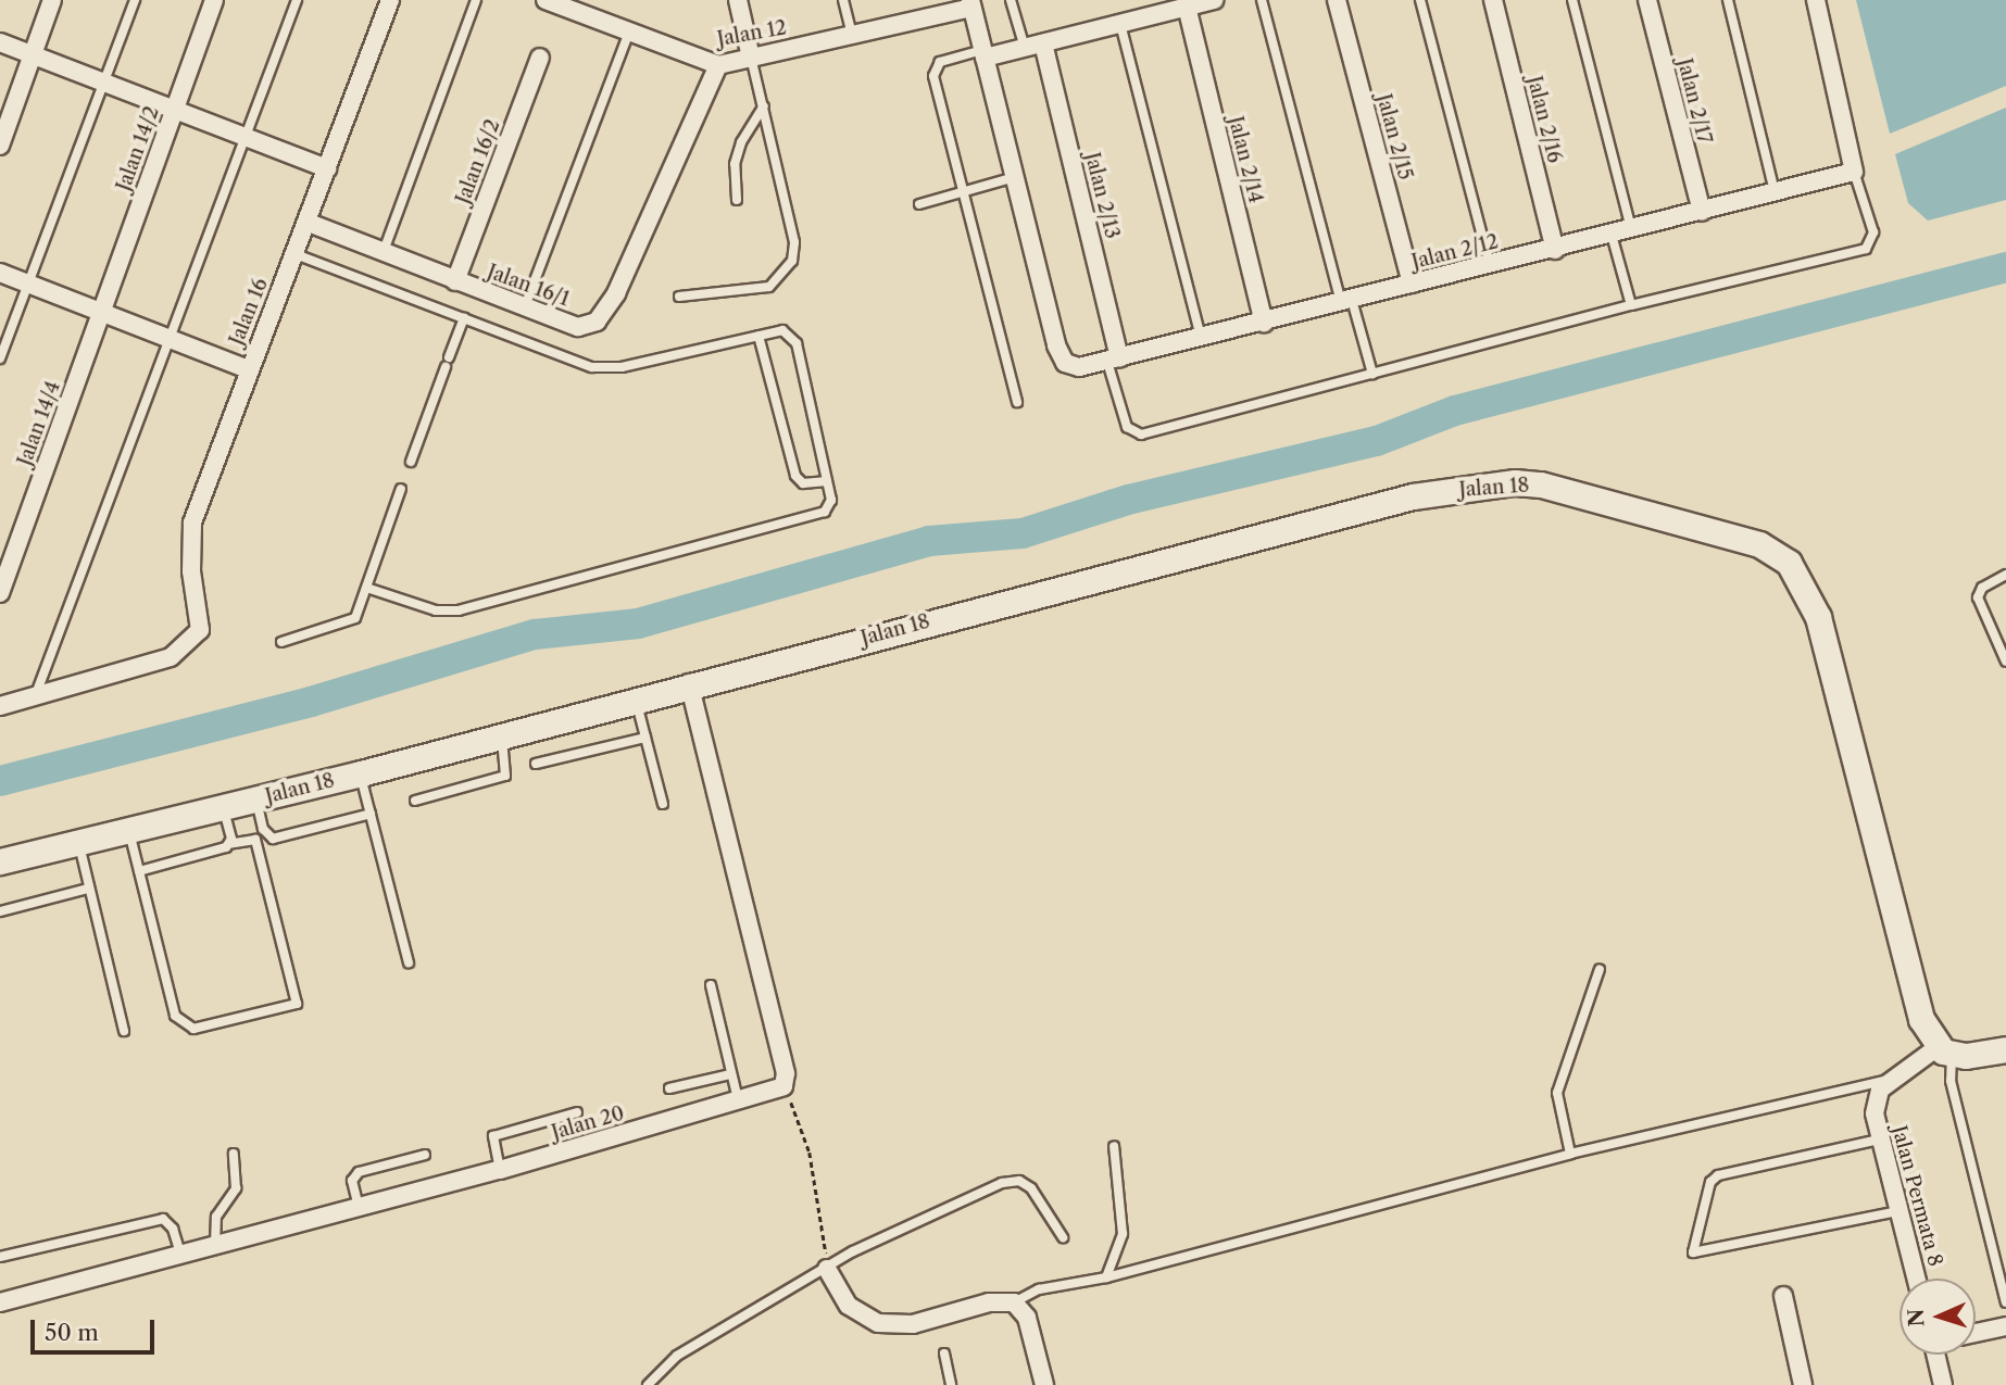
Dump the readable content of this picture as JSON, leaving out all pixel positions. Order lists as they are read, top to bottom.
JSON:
{
  "streets": {
    "street": [
      "Jalan 12",
      "Jalan 2/17",
      "Jalan 2/16",
      "Jalan 2/15",
      "Jalan 14/2",
      "Jalan 2/14",
      "Jalan 16/2",
      "Jalan 2/13",
      "Jalan 2/12",
      "Jalan 16/1",
      "Jalan 16",
      "Jalan 14/4",
      "Jalan 18",
      "Jalan 20",
      "Jalan Permata 8"
    ]
  },
  "crossings": [
    ["Jalan 12", "Jalan 16/1"],
    ["Jalan 2/17", "Jalan 2/12"],
    ["Jalan 2/16", "Jalan 2/12"],
    ["Jalan 2/15", "Jalan 2/12"],
    ["Jalan 14/2", "Jalan 14/4"],
    ["Jalan 2/14", "Jalan 2/12"],
    ["Jalan 16/2", "Jalan 16/1"],
    ["Jalan 2/13", "Jalan 2/12"],
    ["Jalan 16/1", "Jalan 16"]
  ],
  "scale_bar": "50 m",
  "north": "left"
}
